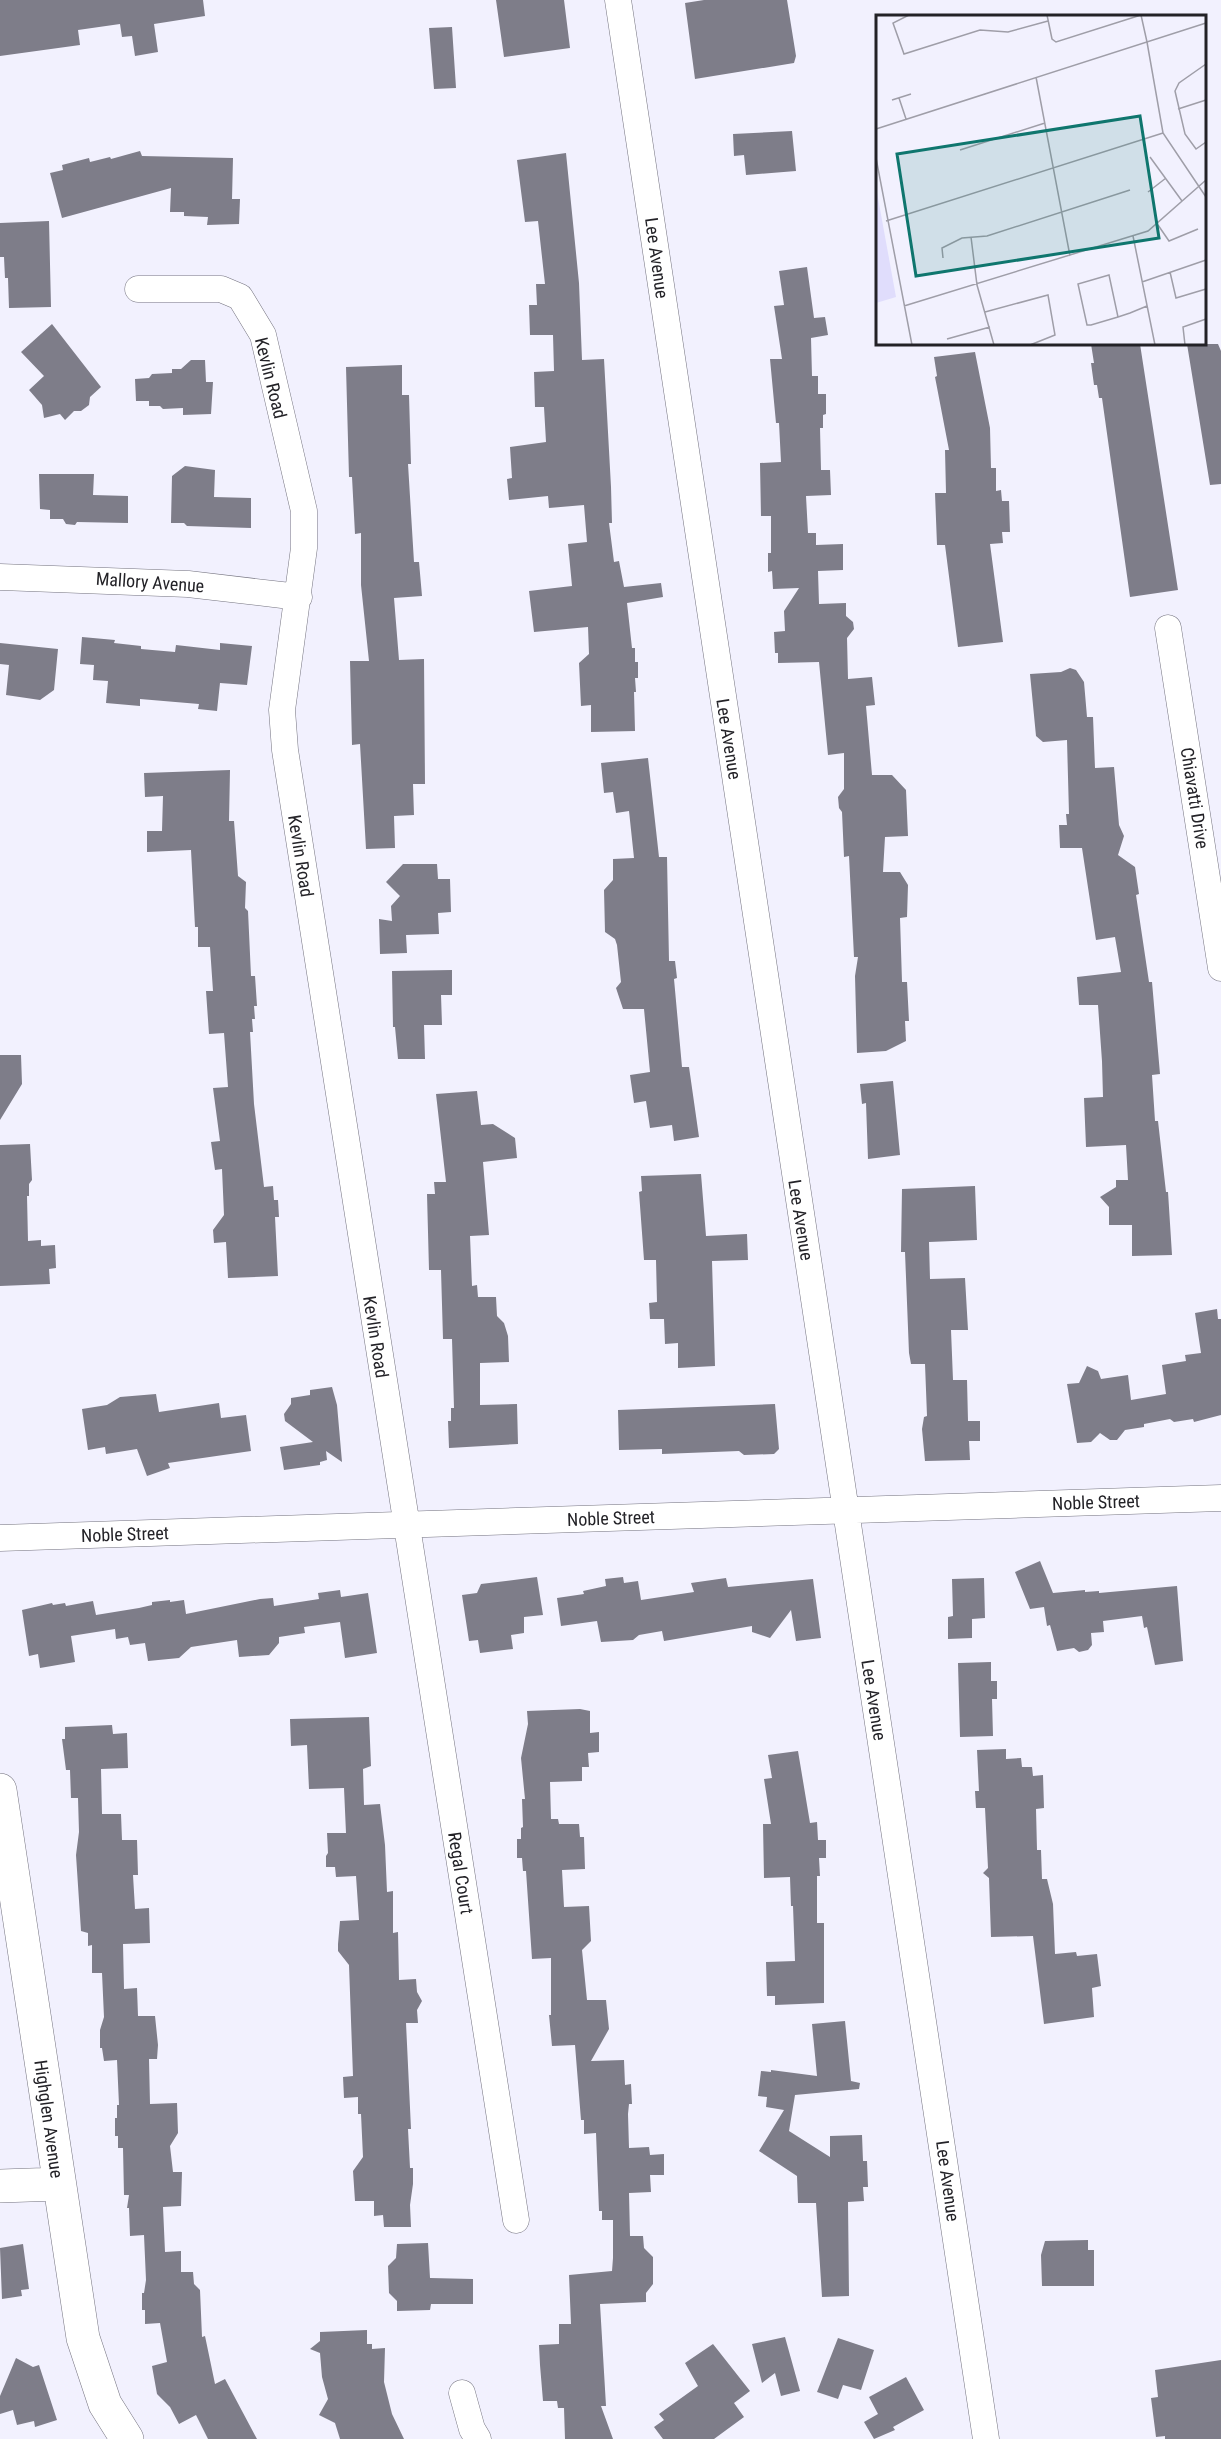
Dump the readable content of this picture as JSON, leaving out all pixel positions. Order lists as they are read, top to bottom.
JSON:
{
  "streets": {
    "street": [
      "Lee Avenue",
      "Kevlin Road",
      "Mallory Avenue",
      "Chiavatti Drive",
      "Noble Street",
      "Regal Court",
      "Highglen Avenue"
    ]
  },
  "crossings": [
    ["Lee Avenue", "Noble Street"],
    ["Kevlin Road", "Mallory Avenue"],
    ["Kevlin Road", "Noble Street"],
    ["Kevlin Road", "Regal Court"],
    ["Noble Street", "Regal Court"]
  ]
}
